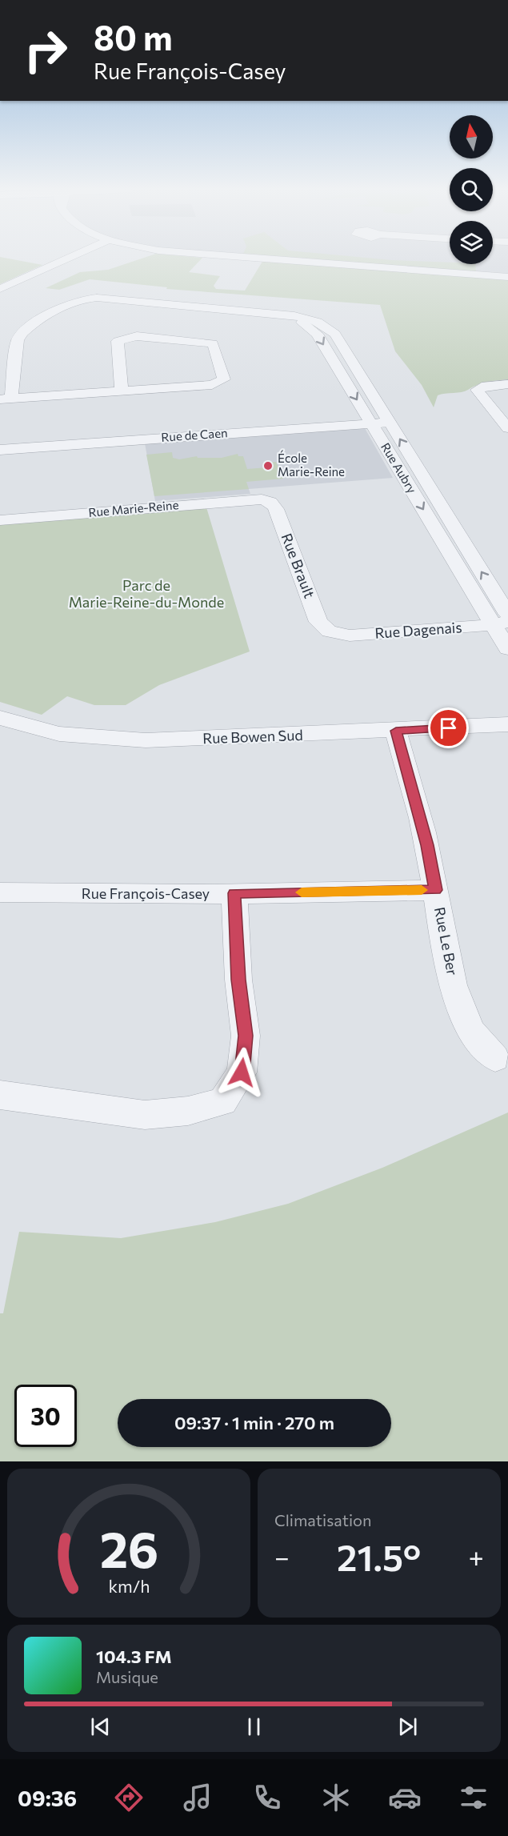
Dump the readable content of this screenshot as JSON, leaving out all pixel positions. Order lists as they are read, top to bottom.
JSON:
{
  "streets": {
    "street": [
      "Rue de Caen",
      "Rue Aubry",
      "Rue Marie-Reine",
      "Rue Brault",
      "Rue Dagenais",
      "Rue Bowen Sud",
      "Rue François-Casey",
      "Rue Le Ber"
    ]
  },
  "crossings": [
    ["Rue de Caen", "Rue Aubry"],
    ["Rue Aubry", "Rue Dagenais"],
    ["Rue Marie-Reine", "Rue Brault"],
    ["Rue Brault", "Rue Dagenais"],
    ["Rue Bowen Sud", "Rue Le Ber"],
    ["Rue François-Casey", "Rue Le Ber"]
  ],
  "parks": ["Parc de Marie-Reine-du-Monde"],
  "places": ["École Marie-Reine"],
  "north": "top",
  "page": {
    "turn": ["80 m", "Rue François-Casey"],
    "limit": "30",
    "trip": "09:37 · 1 min · 270 m",
    "tile": "Climatisation",
    "heat": ["−", "21.5°", "+"],
    "song": ["104.3 FM", "Musique"],
    "tabs": "09:36",
    "gauge": ["26", "km/h"]
  }
}
